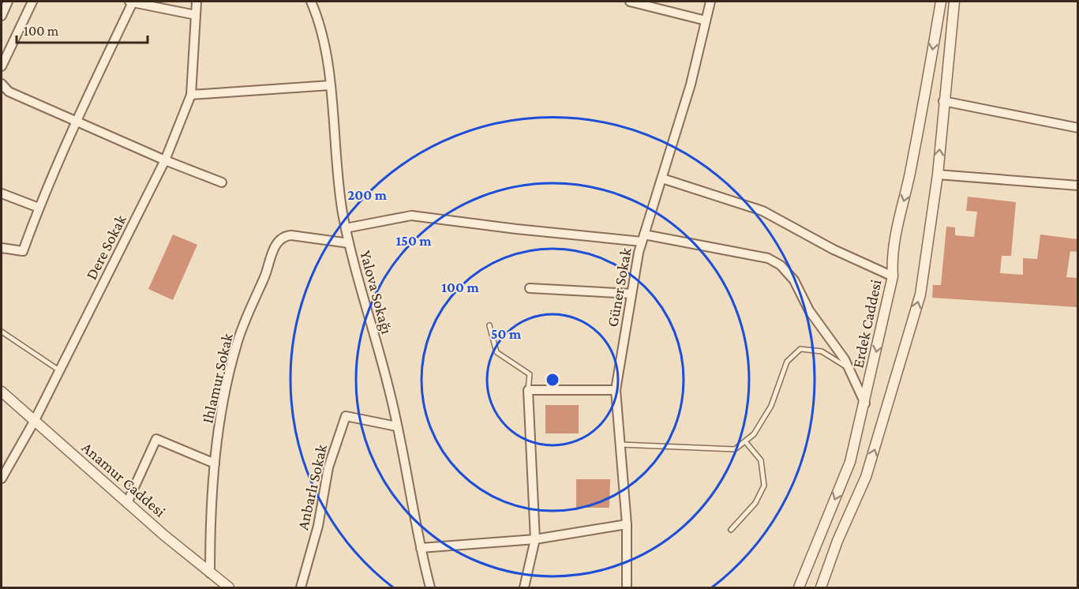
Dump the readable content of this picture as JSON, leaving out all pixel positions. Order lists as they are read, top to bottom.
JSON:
{
  "streets": {
    "street": [
      "Dere Sokak",
      "Güner Sokak",
      "Yalova Sokağı",
      "Erdek Caddesi",
      "Ihlamur Sokak",
      "Anamur Caddesi",
      "Anbarlı Sokak"
    ]
  },
  "crossings": [
    ["Dere Sokak", "Anamur Caddesi"],
    ["Yalova Sokağı", "Ihlamur Sokak"],
    ["Yalova Sokağı", "Anbarlı Sokak"],
    ["Ihlamur Sokak", "Anamur Caddesi"]
  ],
  "scale_bar": "100 m",
  "rings": [
    "200 m",
    "150 m",
    "100 m",
    "50 m"
  ]
}
